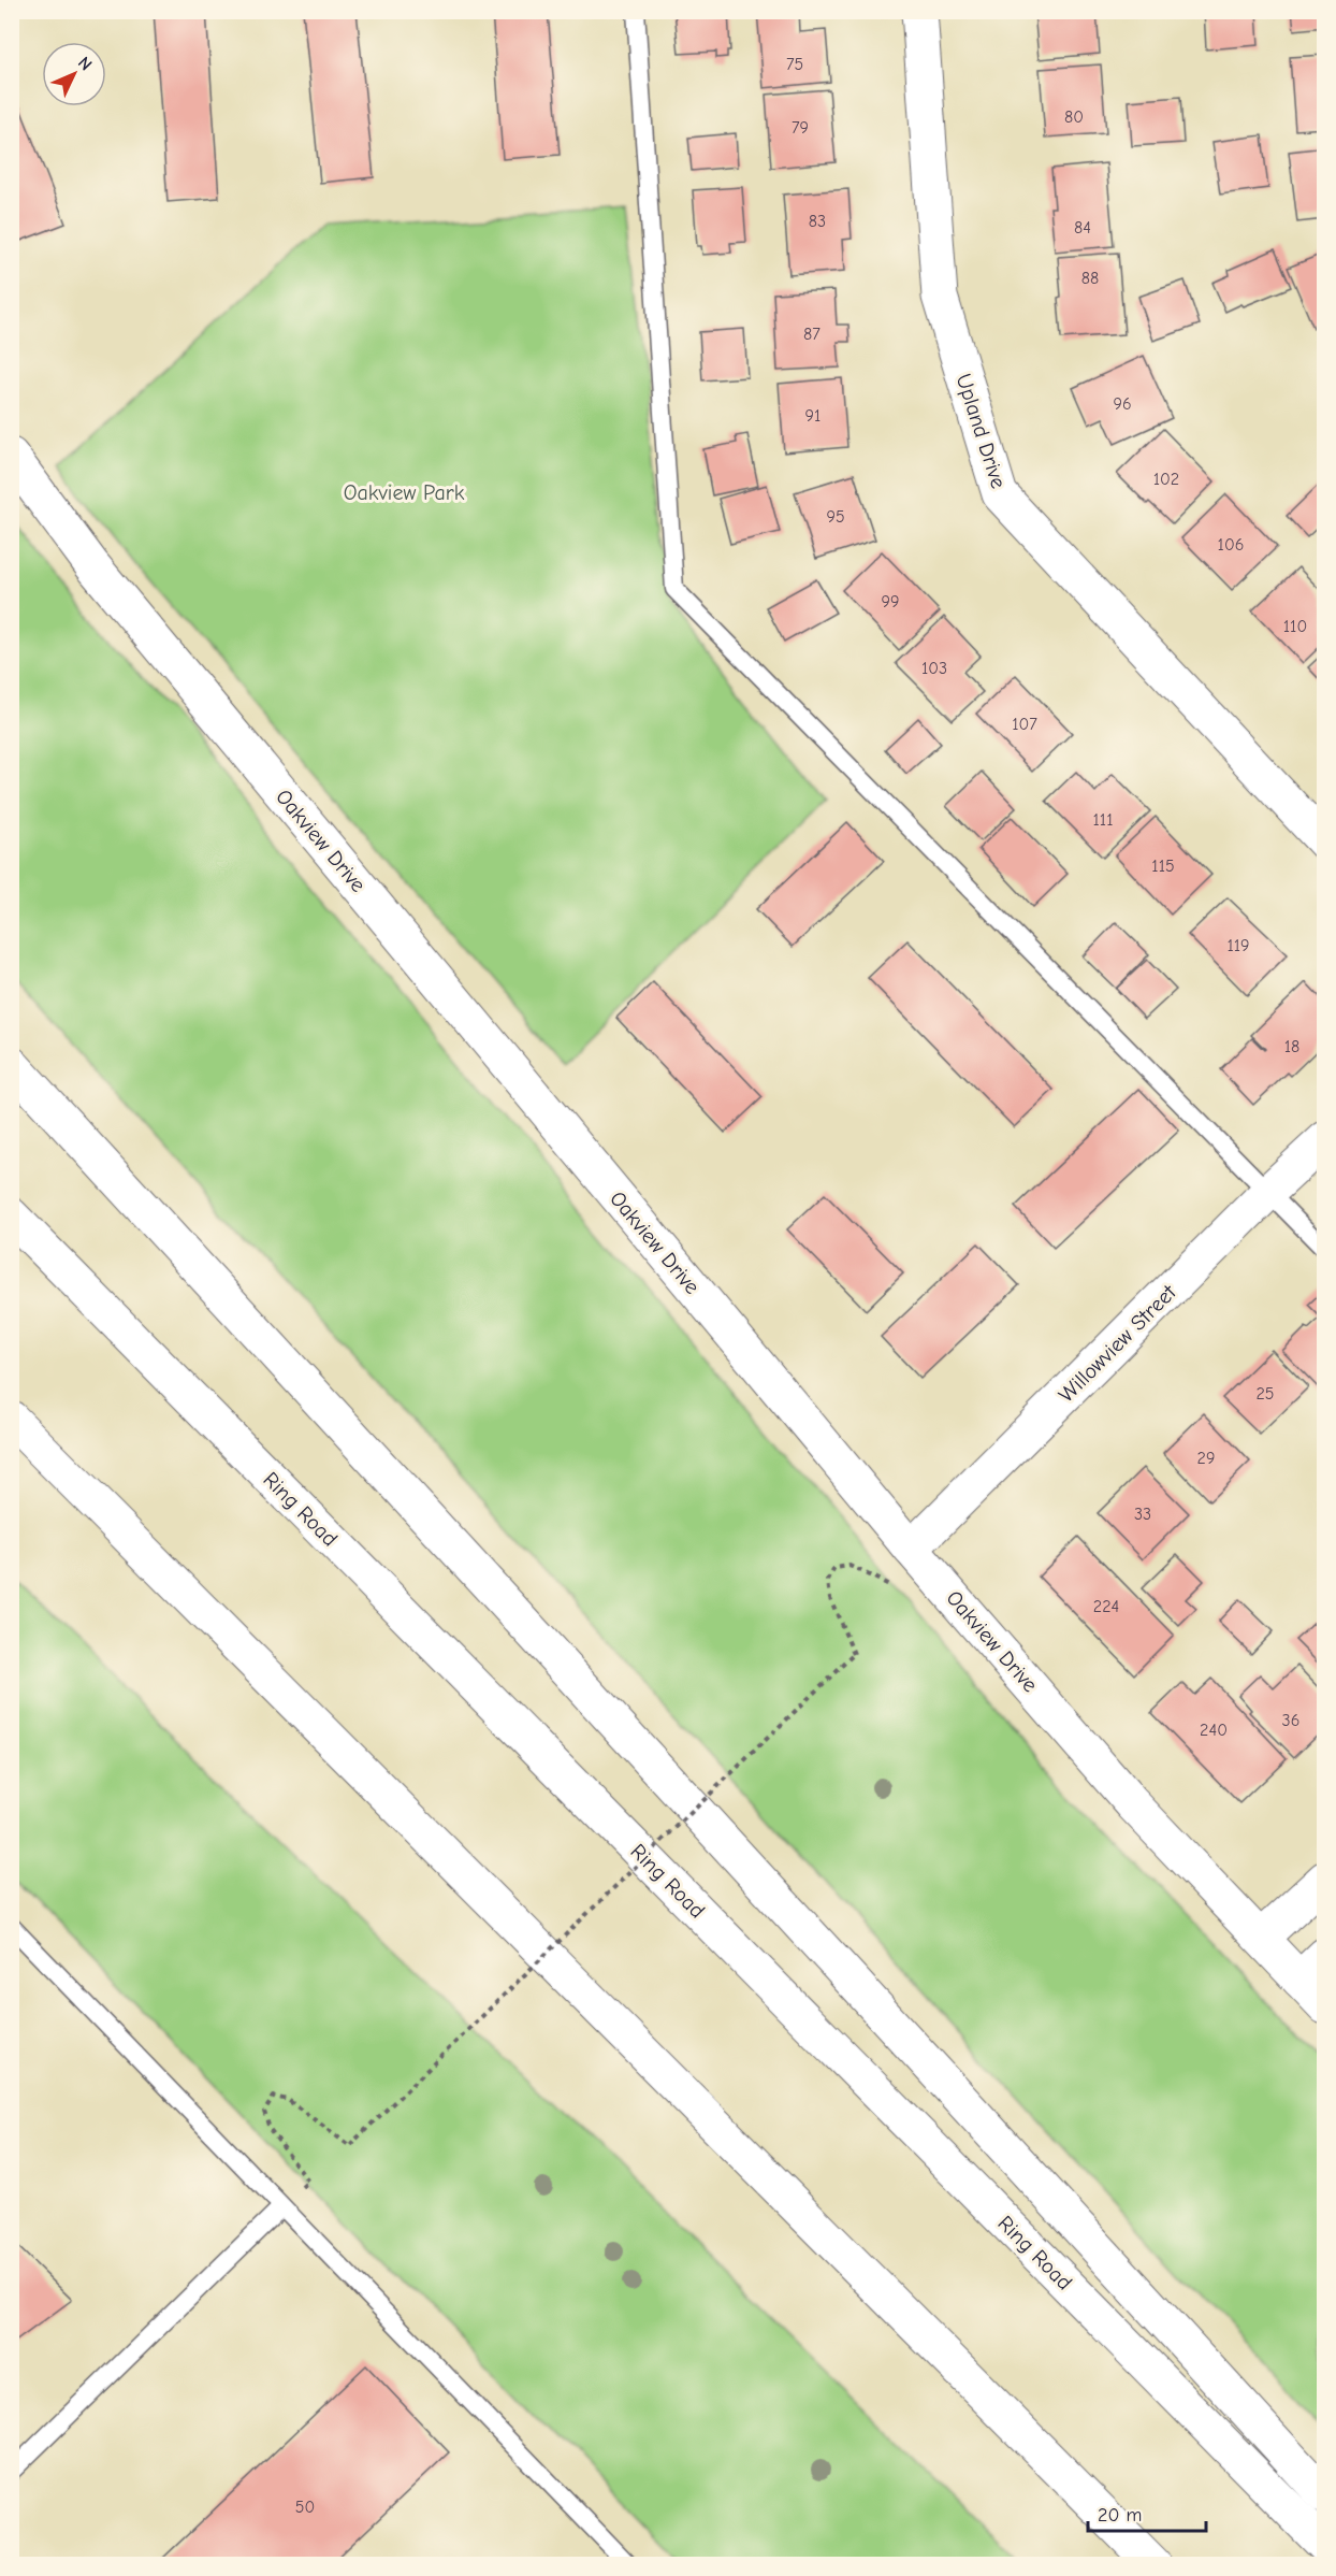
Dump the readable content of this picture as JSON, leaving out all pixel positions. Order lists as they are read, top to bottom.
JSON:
{
  "streets": {
    "main road": [
      "Upland Drive",
      "Oakview Drive",
      "Willowview Street",
      "Ring Road"
    ]
  },
  "crossings": [
    ["Oakview Drive", "Willowview Street"]
  ],
  "parks": ["Oakview Park"],
  "house_numbers": [
    "75",
    "80",
    "79",
    "83",
    "84",
    "88",
    "87",
    "96",
    "91",
    "102",
    "95",
    "106",
    "99",
    "110",
    "103",
    "107",
    "111",
    "115",
    "119",
    "18",
    "25",
    "29",
    "33",
    "224",
    "36",
    "240",
    "50"
  ],
  "scale_bar": "20 m",
  "north": "top right"
}
